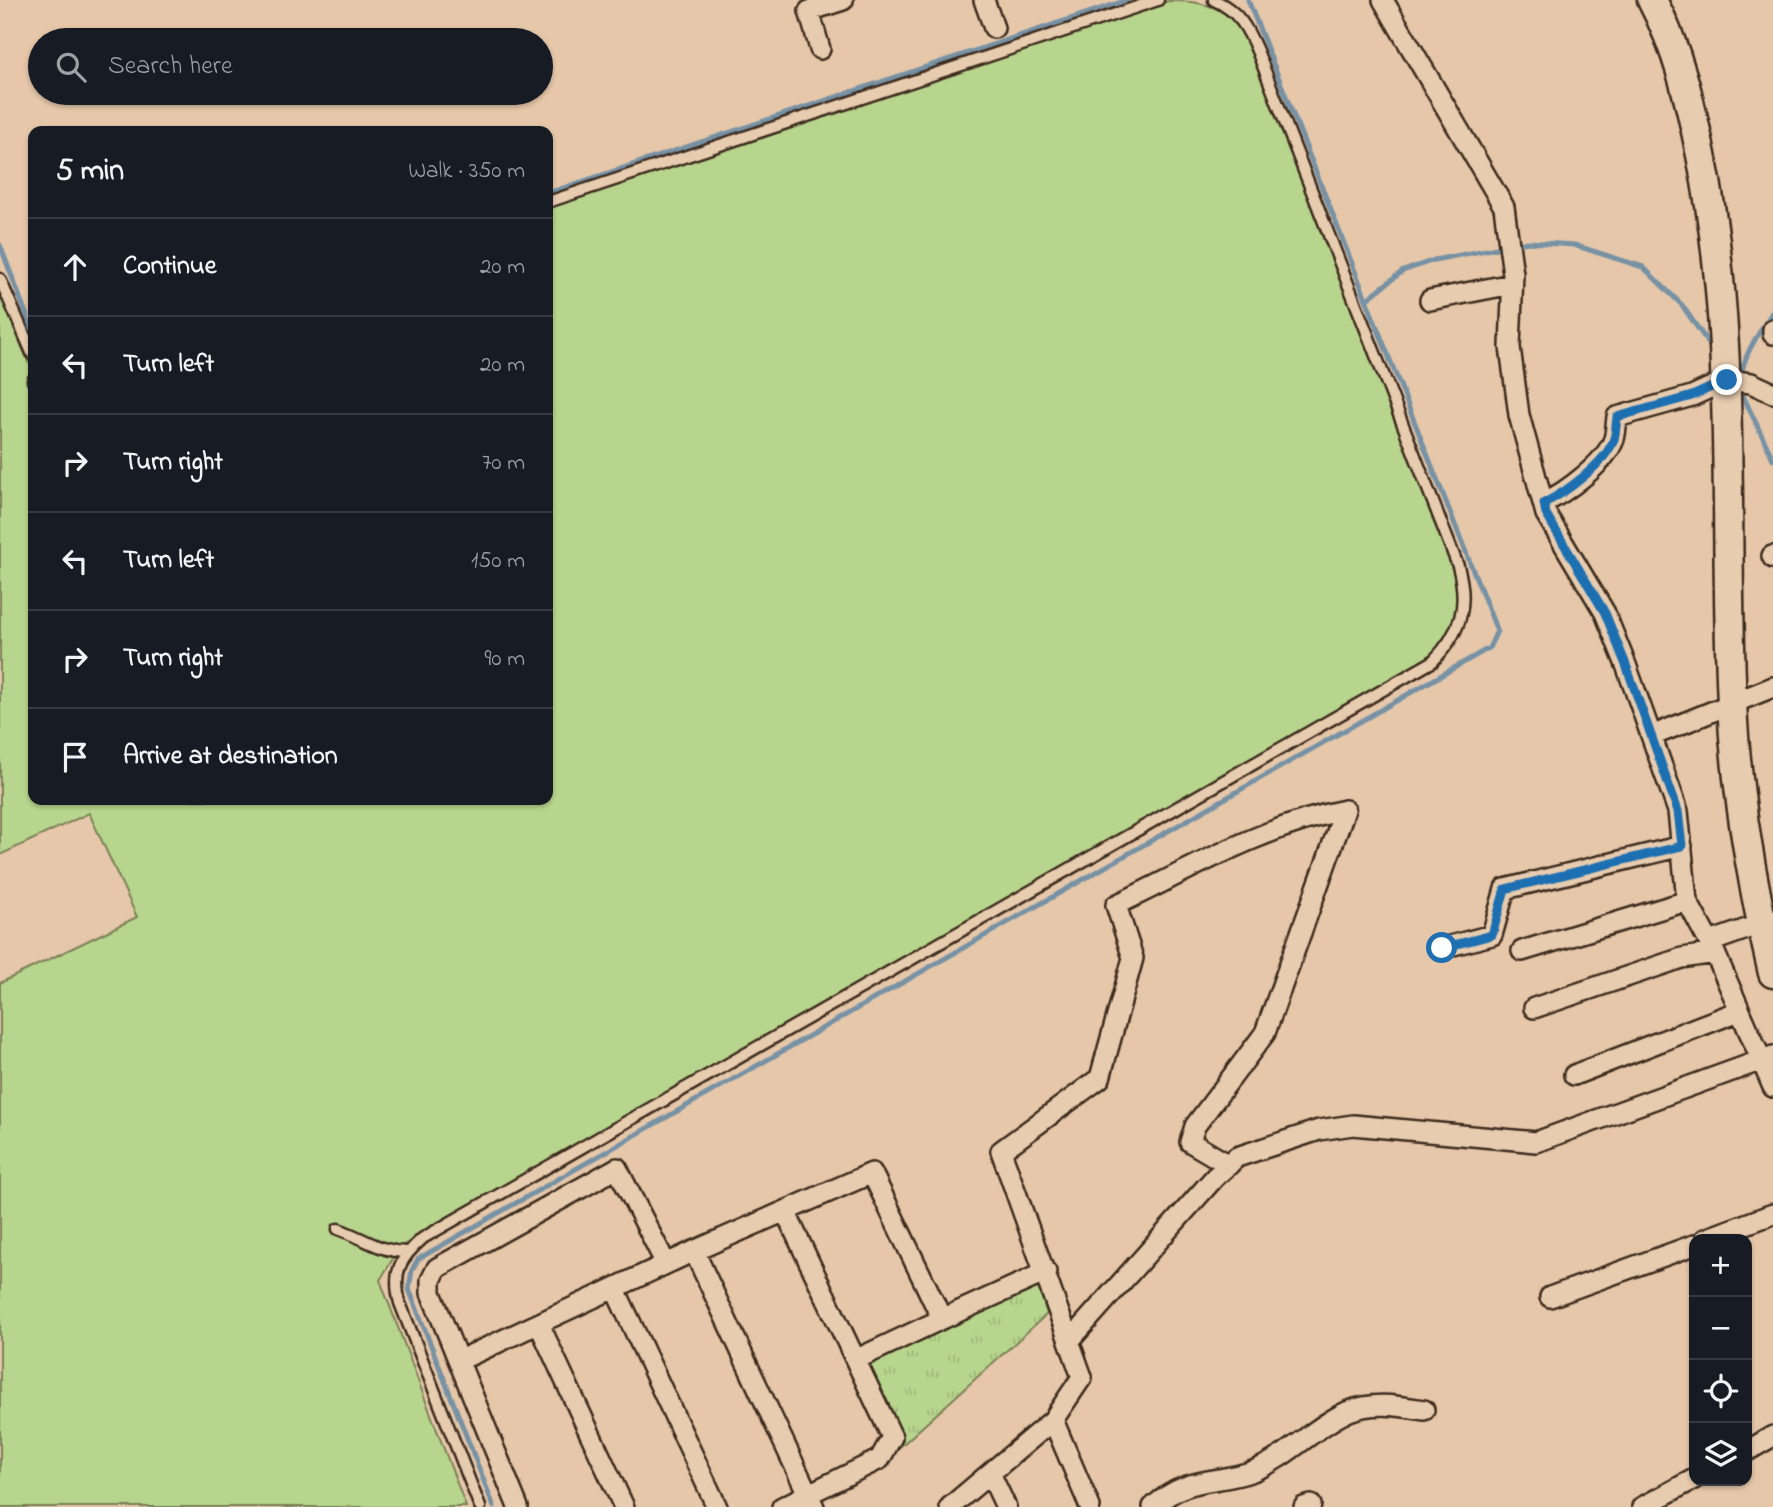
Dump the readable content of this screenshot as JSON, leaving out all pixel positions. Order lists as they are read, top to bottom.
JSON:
{
  "page": {
    "search": "Search here",
    "heading": ["5 min", "Walk · 350 m"],
    "list": [
      ["Continue", "20 m"],
      ["Turn left", "20 m"],
      ["Turn right", "70 m"],
      ["Turn left", "150 m"],
      ["Turn right", "90 m"],
      "Arrive at destination"
    ],
    "map_buttons": ["+", "−"]
  }
}
